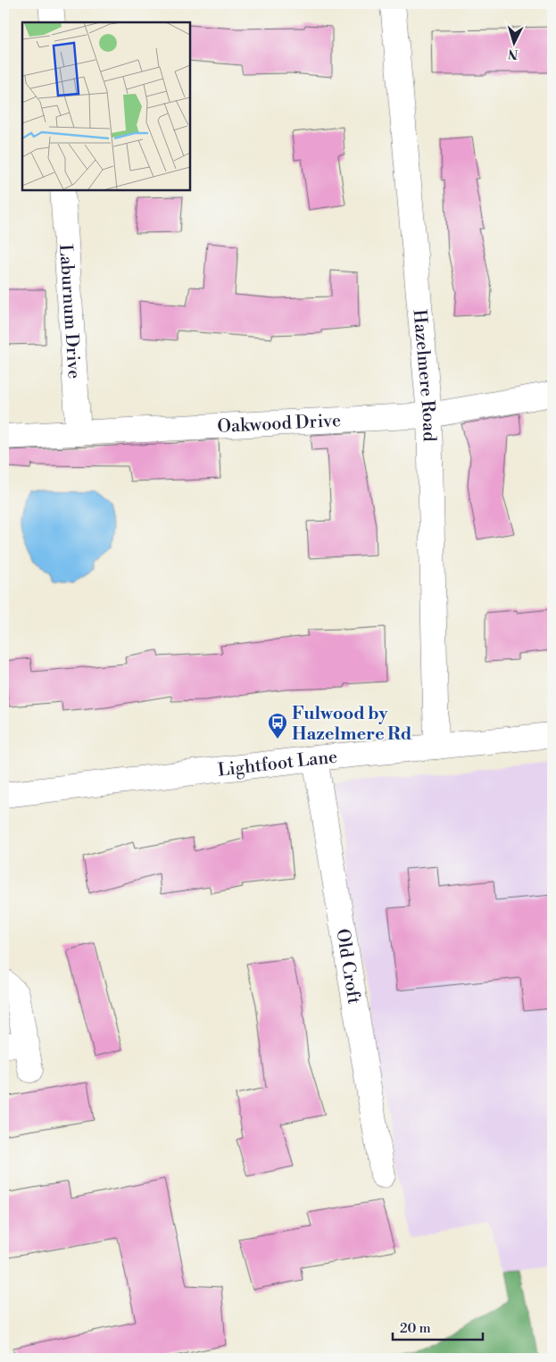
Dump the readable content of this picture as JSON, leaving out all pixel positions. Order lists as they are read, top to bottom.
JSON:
{
  "streets": {
    "street": [
      "Laburnum Drive",
      "Hazelmere Road",
      "Oakwood Drive",
      "Lightfoot Lane",
      "Old Croft"
    ]
  },
  "crossings": [
    ["Laburnum Drive", "Oakwood Drive"],
    ["Hazelmere Road", "Oakwood Drive"],
    ["Hazelmere Road", "Lightfoot Lane"],
    ["Lightfoot Lane", "Old Croft"]
  ],
  "places": {
    "bus stop": ["Fulwood by Hazelmere Rd"]
  },
  "scale_bar": "20 m",
  "north": "bottom"
}
